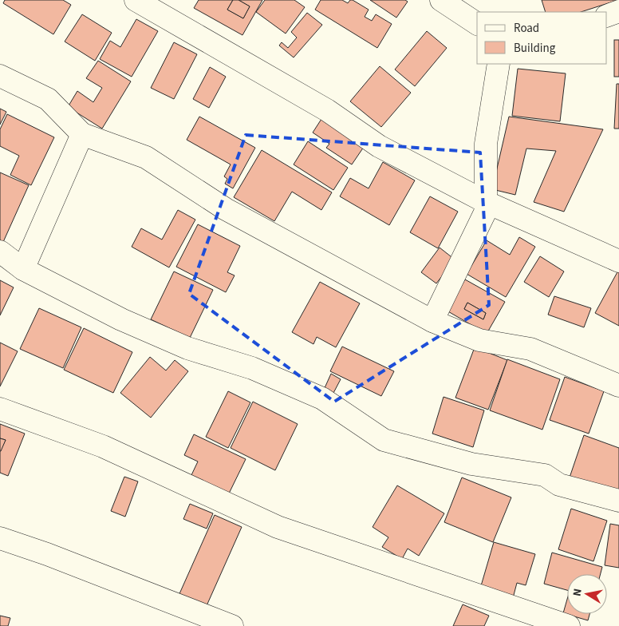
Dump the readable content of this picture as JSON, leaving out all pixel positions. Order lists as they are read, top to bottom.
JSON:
{
  "legend": ["Road", "Building"],
  "north": "left"
}
